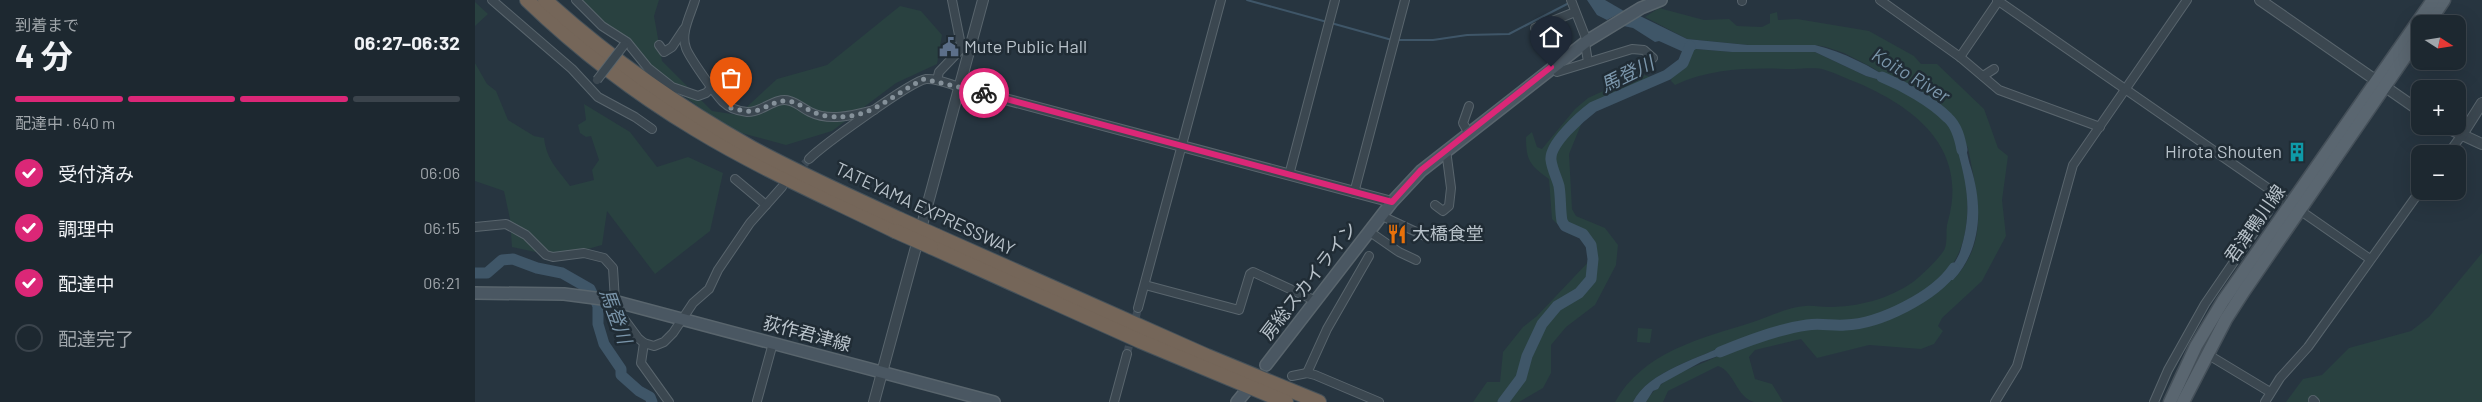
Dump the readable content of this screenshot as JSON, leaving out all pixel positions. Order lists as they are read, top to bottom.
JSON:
{
  "streets": {
    "highway": ["TATEYAMA EXPRESSWAY"],
    "main road": ["君津鴨川線", "房総スカイライン", "荻作君津線"]
  },
  "water": ["馬登川", "Koito River"],
  "places": {
    "public building": ["Mute Public Hall"],
    "building": ["Hirota Shouten"],
    "restaurant": ["大橋食堂"]
  },
  "north": "right",
  "page": {
    "heading": ["4 分", "到着まで", "06:27–06:32"],
    "map_buttons": ["+", "−"],
    "bar": "配達中 · 640 m",
    "list": [
      ["受付済み", "06:06"],
      ["調理中", "06:15"],
      ["配達中", "06:21"],
      "配達完了"
    ]
  }
}
